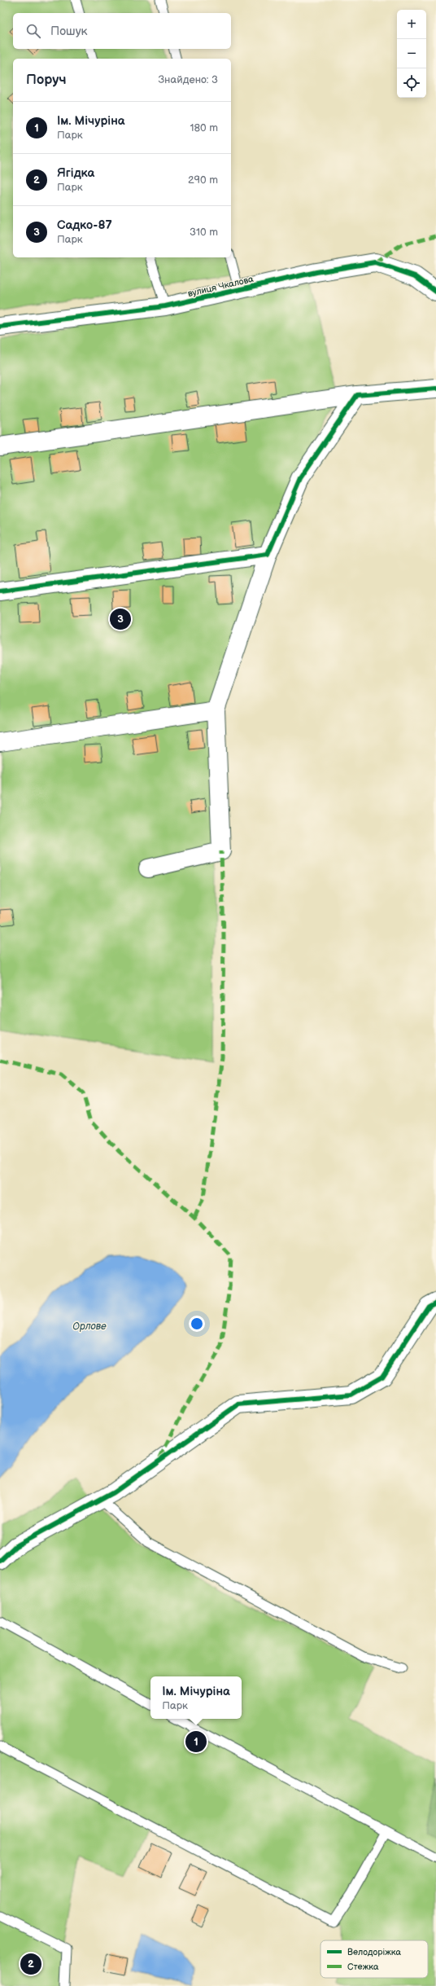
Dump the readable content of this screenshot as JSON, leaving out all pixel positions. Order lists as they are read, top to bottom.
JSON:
{
  "streets": {
    "street": ["вулиця Чкалова"]
  },
  "water": ["Орлове"],
  "legend": ["Велодоріжка", "Стежка"],
  "page": {
    "map_buttons": ["+", "−"],
    "search": "Пошук",
    "heading": ["Поруч", "Знайдено: 3"],
    "list": [
      {
        "mark": "1",
        "name": "Ім. Мічуріна",
        "note": "Парк",
        "value": "180 m"
      },
      {
        "mark": "2",
        "name": "Ягідка",
        "note": "Парк",
        "value": "290 m"
      },
      {
        "mark": "3",
        "name": "Садко-87",
        "note": "Парк",
        "value": "310 m"
      }
    ],
    "pins": ["3", "1", "2"],
    "popup": ["Ім. Мічуріна", "Парк"]
  }
}
